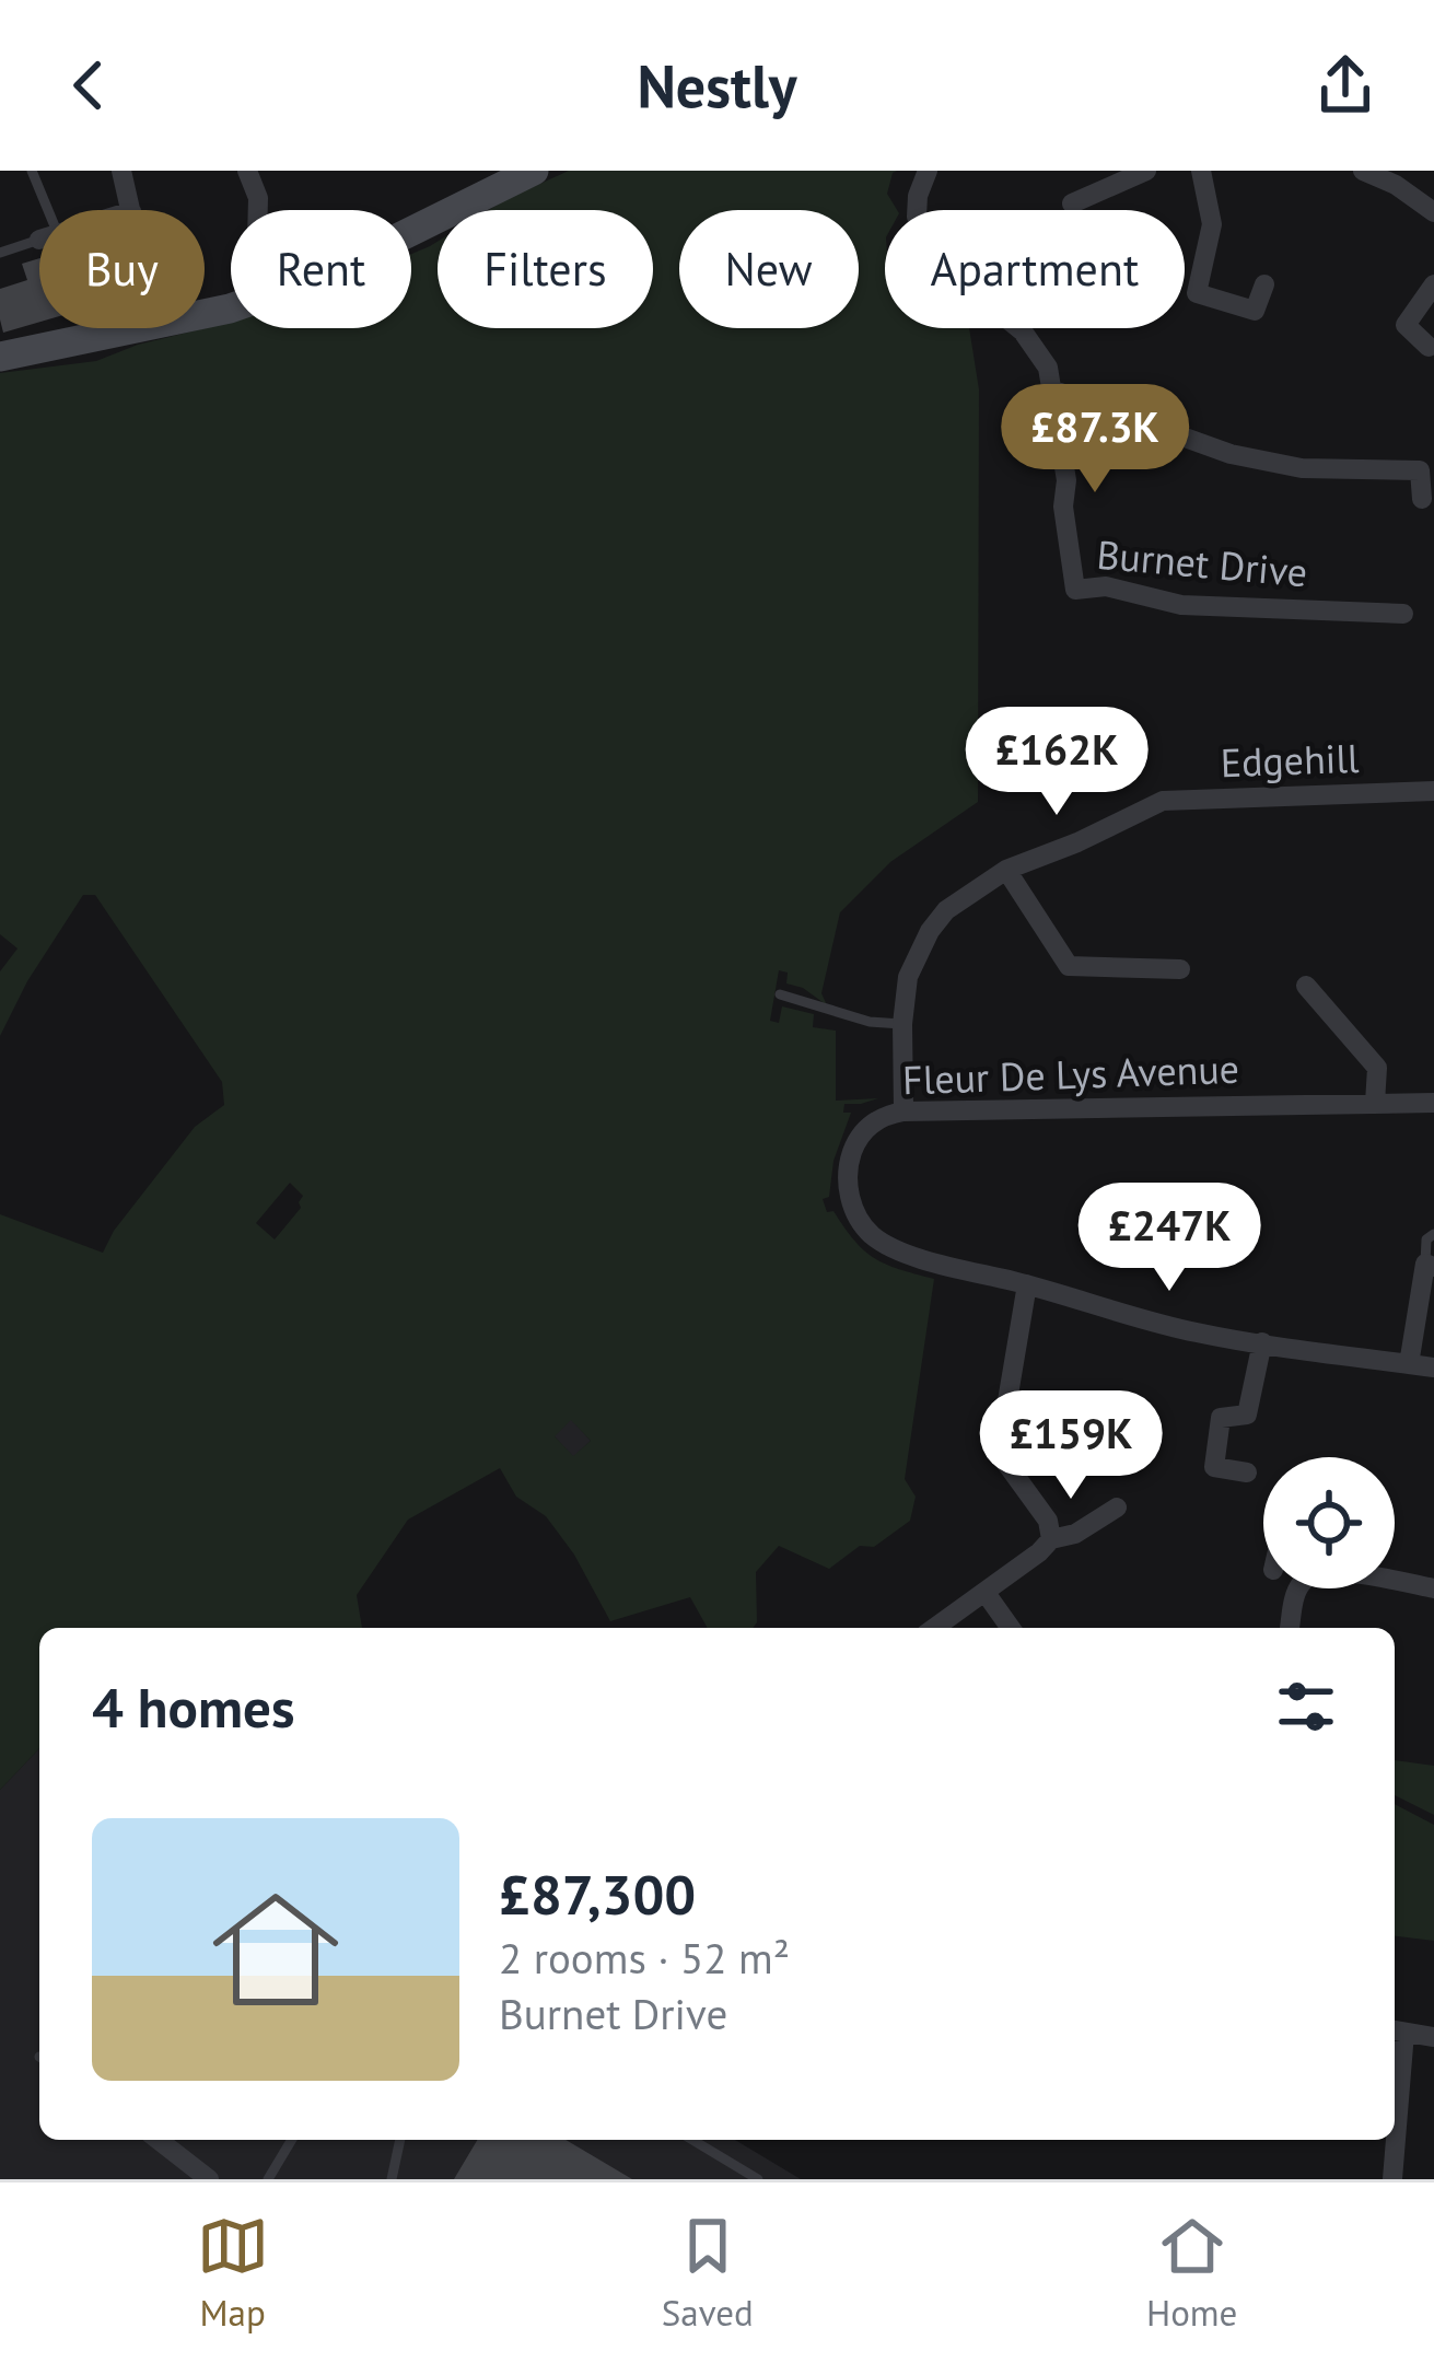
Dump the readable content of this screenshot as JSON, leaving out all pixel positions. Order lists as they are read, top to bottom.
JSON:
{
  "streets": {
    "street": ["Burnet Drive", "Edgehill", "Fleur De Lys Avenue"]
  },
  "crossings": [
    ["Edgehill", "Fleur De Lys Avenue"]
  ],
  "page": {
    "header": "Nestly",
    "chip": [
      "Buy",
      "Rent",
      "Filters",
      "New",
      "Apartment"
    ],
    "price": [
      "£87.3K",
      "£162K",
      "£247K",
      "£159K"
    ],
    "heading": "4 homes",
    "list": [
      {
        "name": "£87,300",
        "note": "2 rooms · 52 m² · Burnet Drive"
      }
    ],
    "tabs": ["Map", "Saved", "Home"]
  }
}
